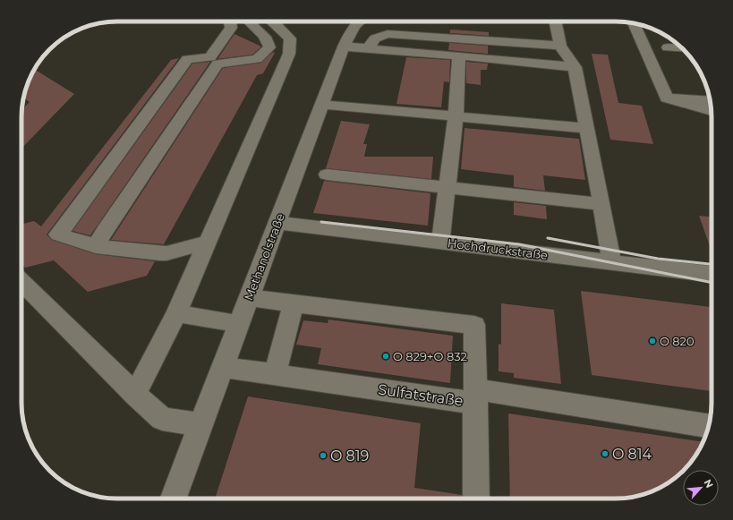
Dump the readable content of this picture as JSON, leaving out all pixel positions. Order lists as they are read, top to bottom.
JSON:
{
  "streets": {
    "street": ["Hochdruckstraße", "Methanolstraße", "Sulfatstraße"]
  },
  "crossings": [
    ["Hochdruckstraße", "Methanolstraße"],
    ["Methanolstraße", "Sulfatstraße"]
  ],
  "places": [
    "O 820",
    "O 829+O 832",
    "O 814",
    "O 819"
  ],
  "north": "top right"
}
